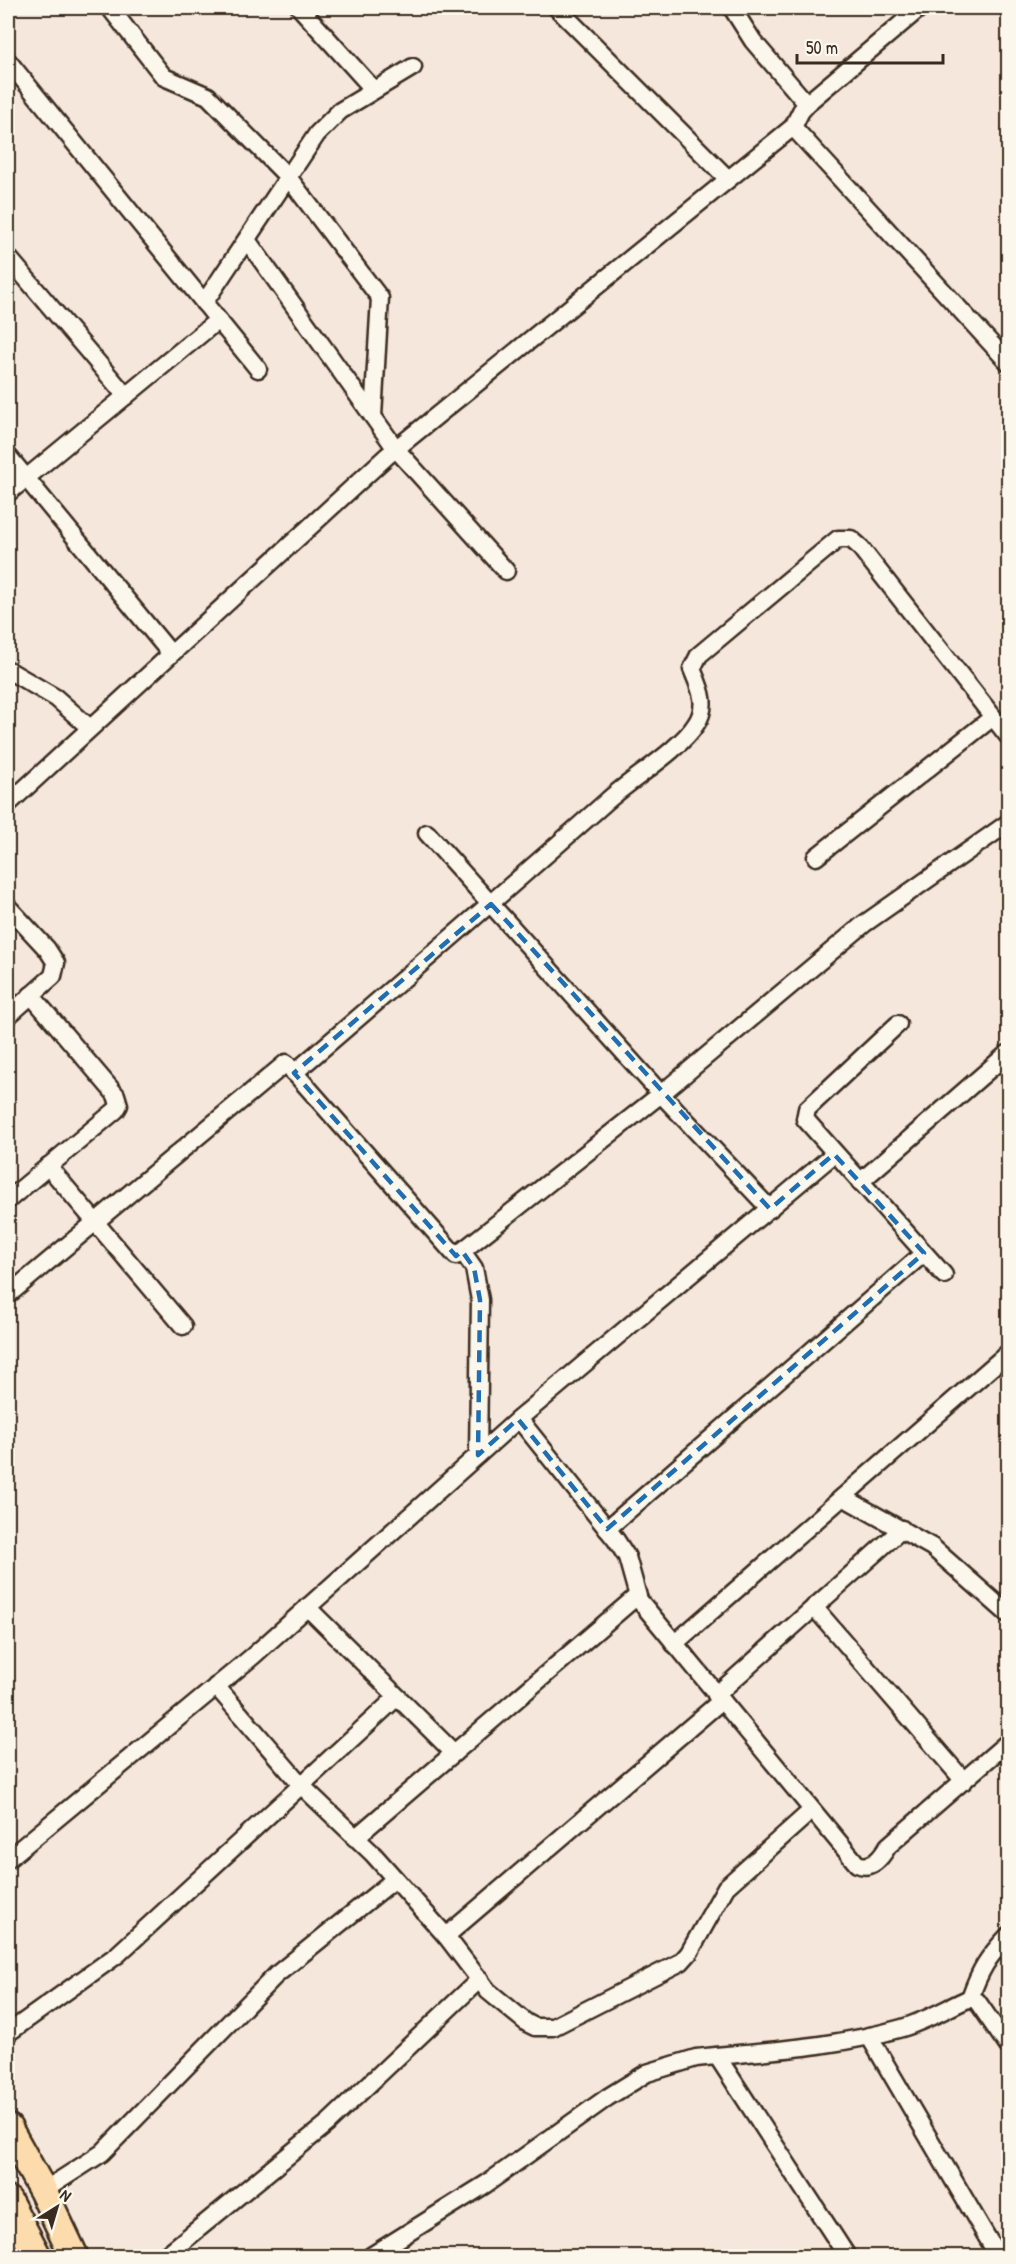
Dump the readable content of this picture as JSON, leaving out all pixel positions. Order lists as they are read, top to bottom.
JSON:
{
  "scale_bar": "50 m",
  "north": "top right"
}
